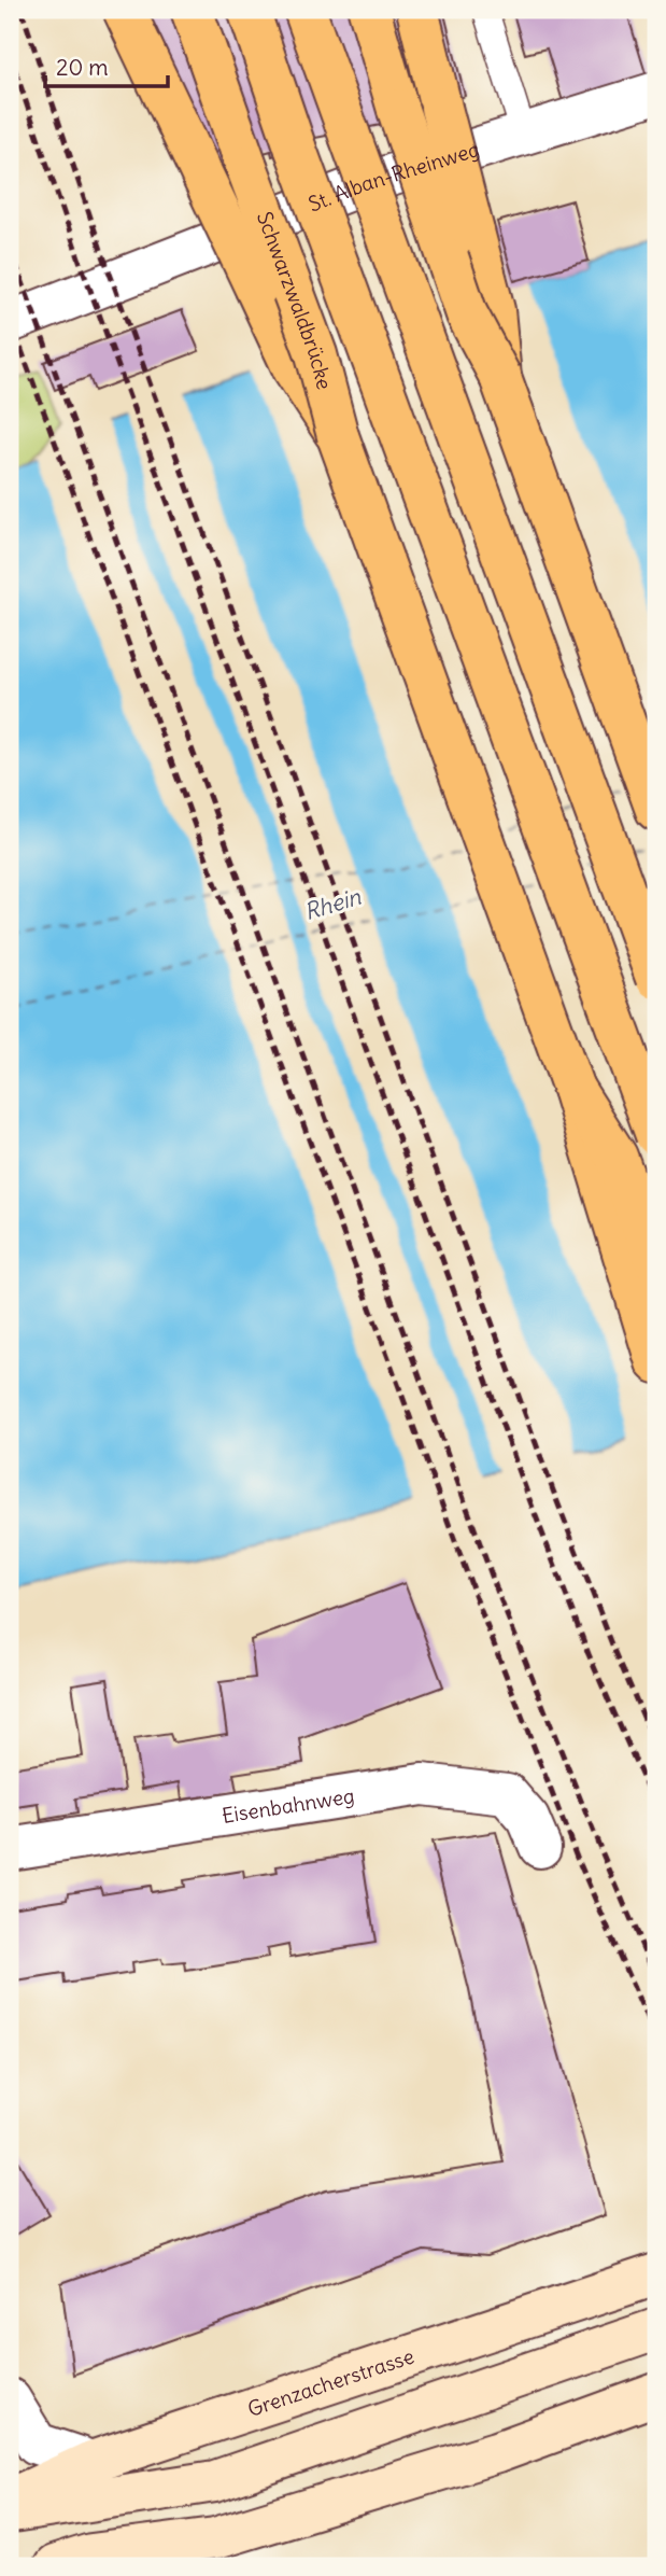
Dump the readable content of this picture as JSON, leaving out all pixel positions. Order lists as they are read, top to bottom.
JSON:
{
  "streets": {
    "main road": ["Schwarzwaldbrücke", "Grenzacherstrasse"],
    "street": ["St. Alban-Rheinweg", "Eisenbahnweg"]
  },
  "water": ["Rhein"],
  "scale_bar": "20 m"
}
